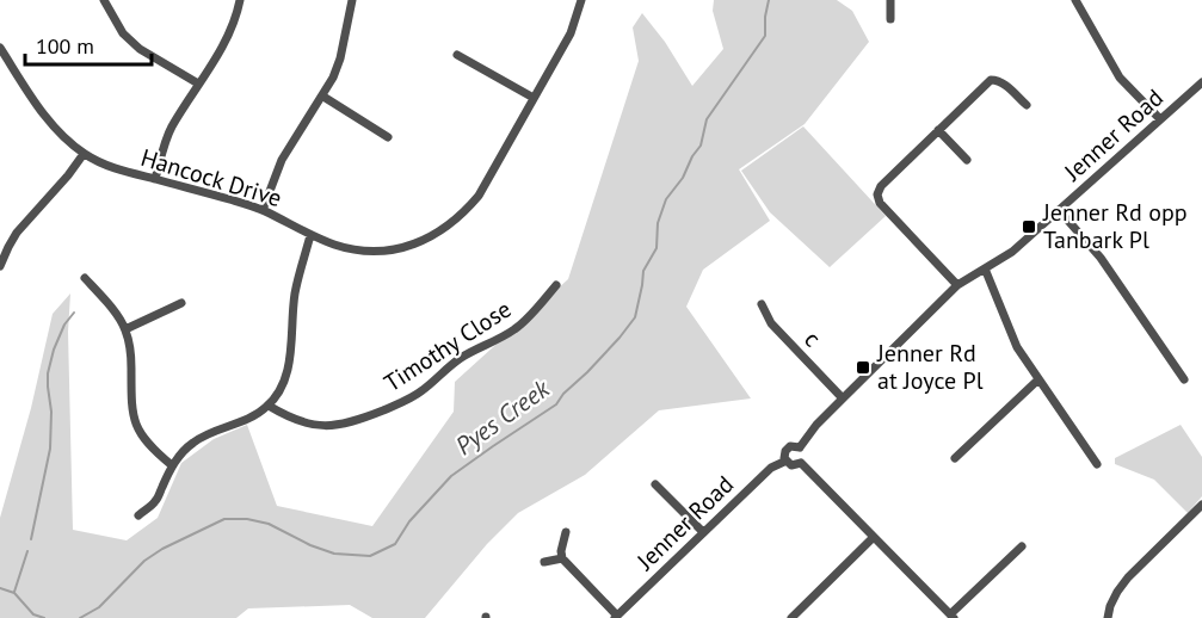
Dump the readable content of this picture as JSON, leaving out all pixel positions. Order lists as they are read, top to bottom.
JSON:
{
  "streets": {
    "street": [
      "Jenner Road",
      "Hancock Drive",
      "c",
      "Timothy Close"
    ]
  },
  "crossings": [
    ["Jenner Road", "c"]
  ],
  "water": ["Pyes Creek"],
  "places": {
    "transit": ["Jenner Rd opp Tanbark Pl", "Jenner Rd at Joyce Pl"]
  },
  "scale_bar": "100 m"
}
